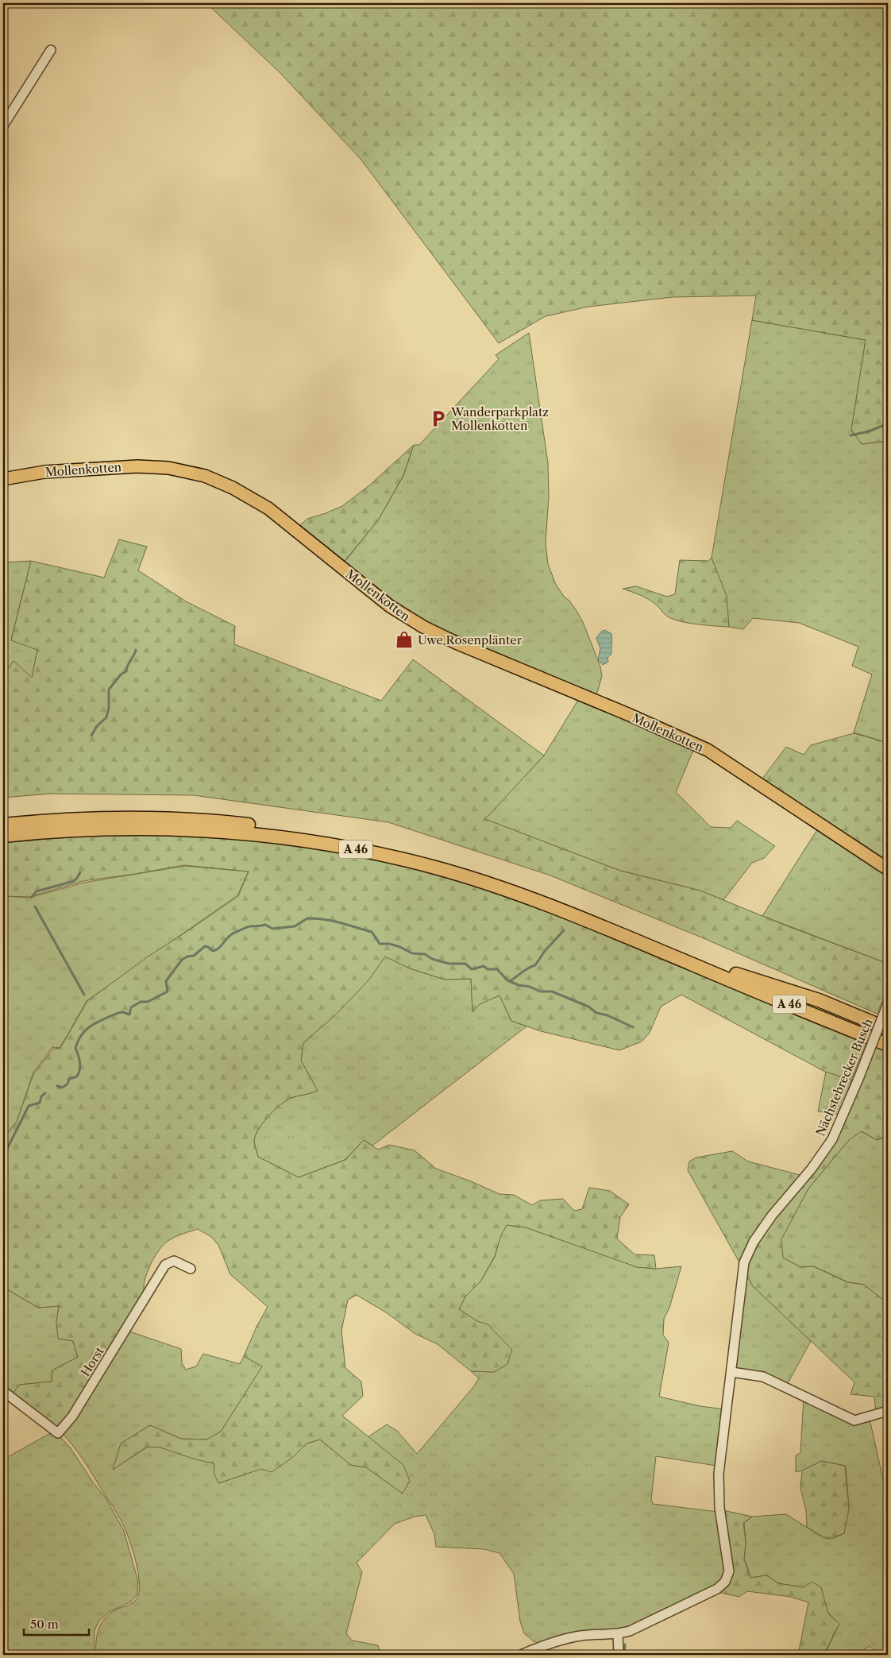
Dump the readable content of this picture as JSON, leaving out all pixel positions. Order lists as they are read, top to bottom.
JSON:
{
  "streets": {
    "highway": ["A 46"],
    "main road": ["Mollenkotten"],
    "street": ["Nächstebrecker Busch", "Horst"]
  },
  "places": {
    "parking": ["Wanderparkplatz Mollenkotten"],
    "shop": ["Uwe Rosenplänter"]
  },
  "scale_bar": "50 m"
}
